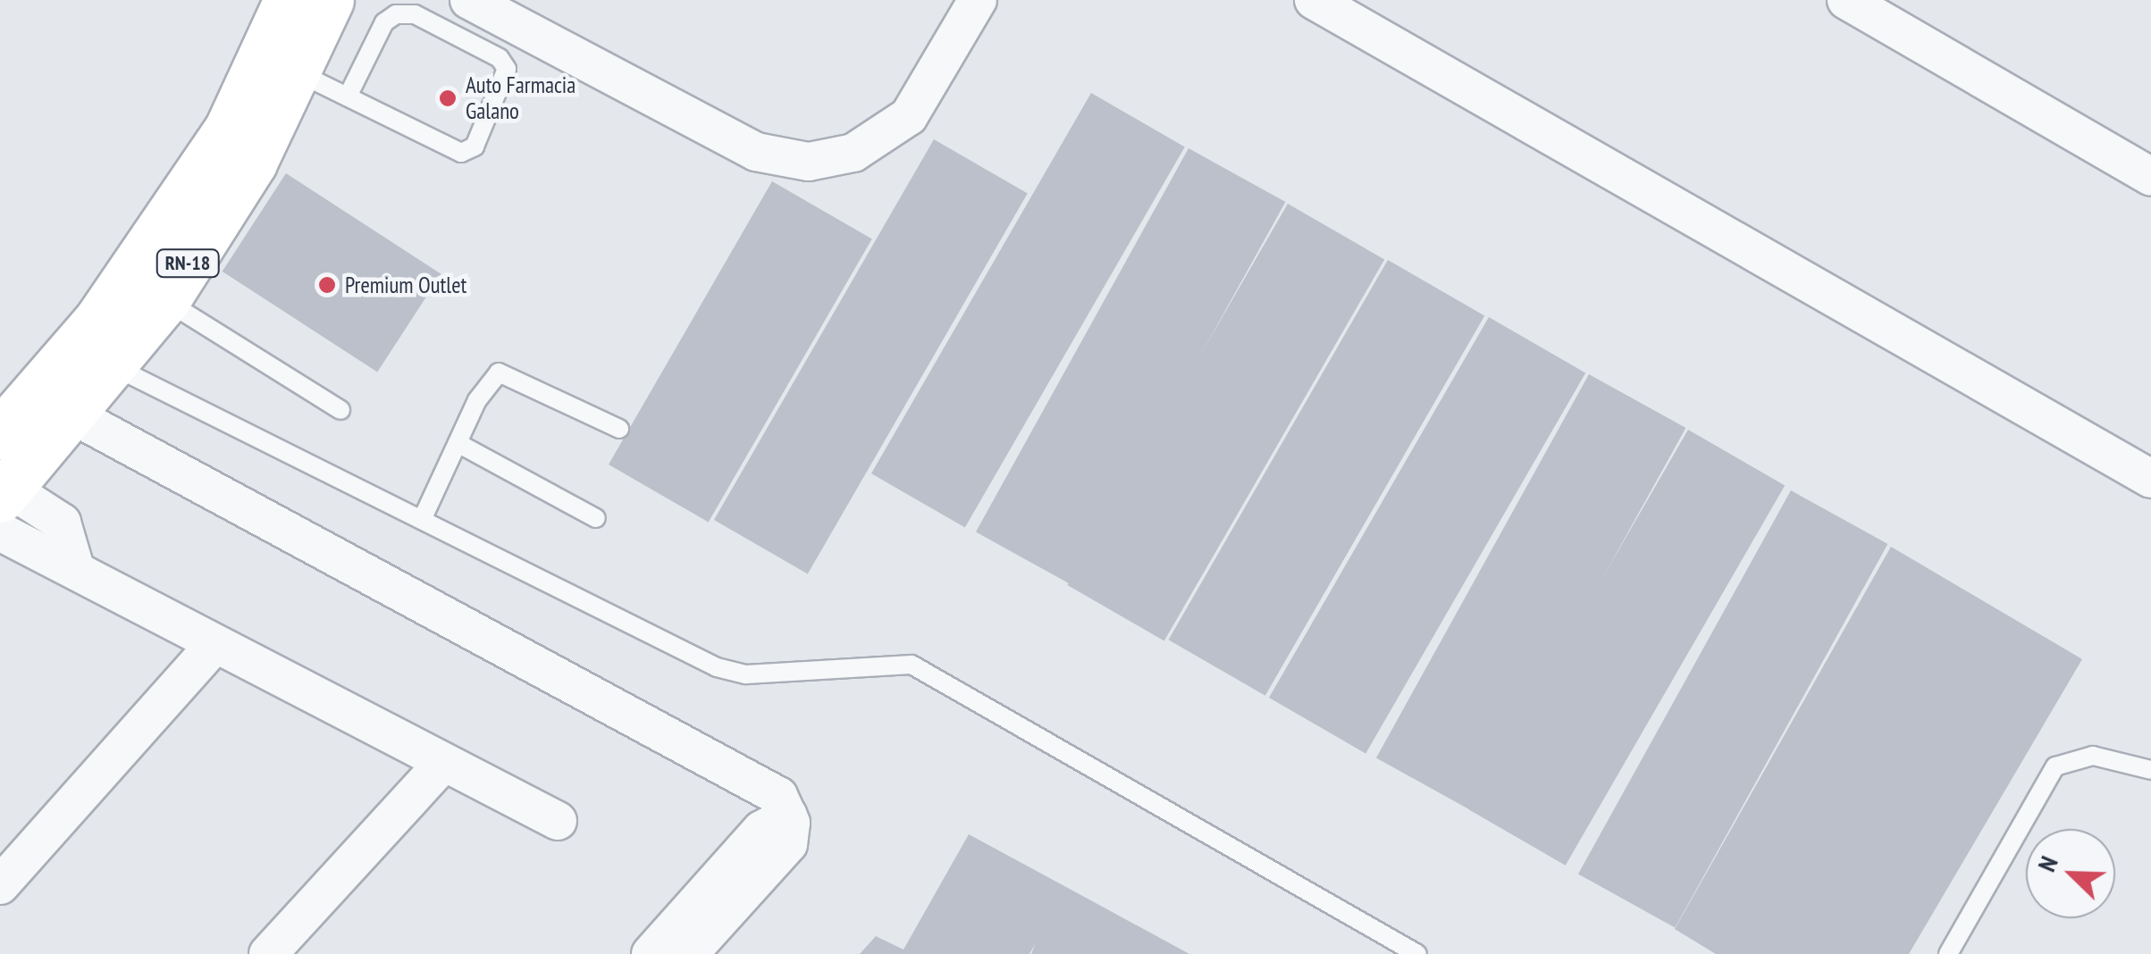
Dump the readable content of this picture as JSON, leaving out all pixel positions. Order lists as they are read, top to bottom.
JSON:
{
  "streets": {
    "main road": ["RN-18"]
  },
  "places": ["Auto Farmacia Galano", "Premium Outlet"],
  "north": "top left"
}
